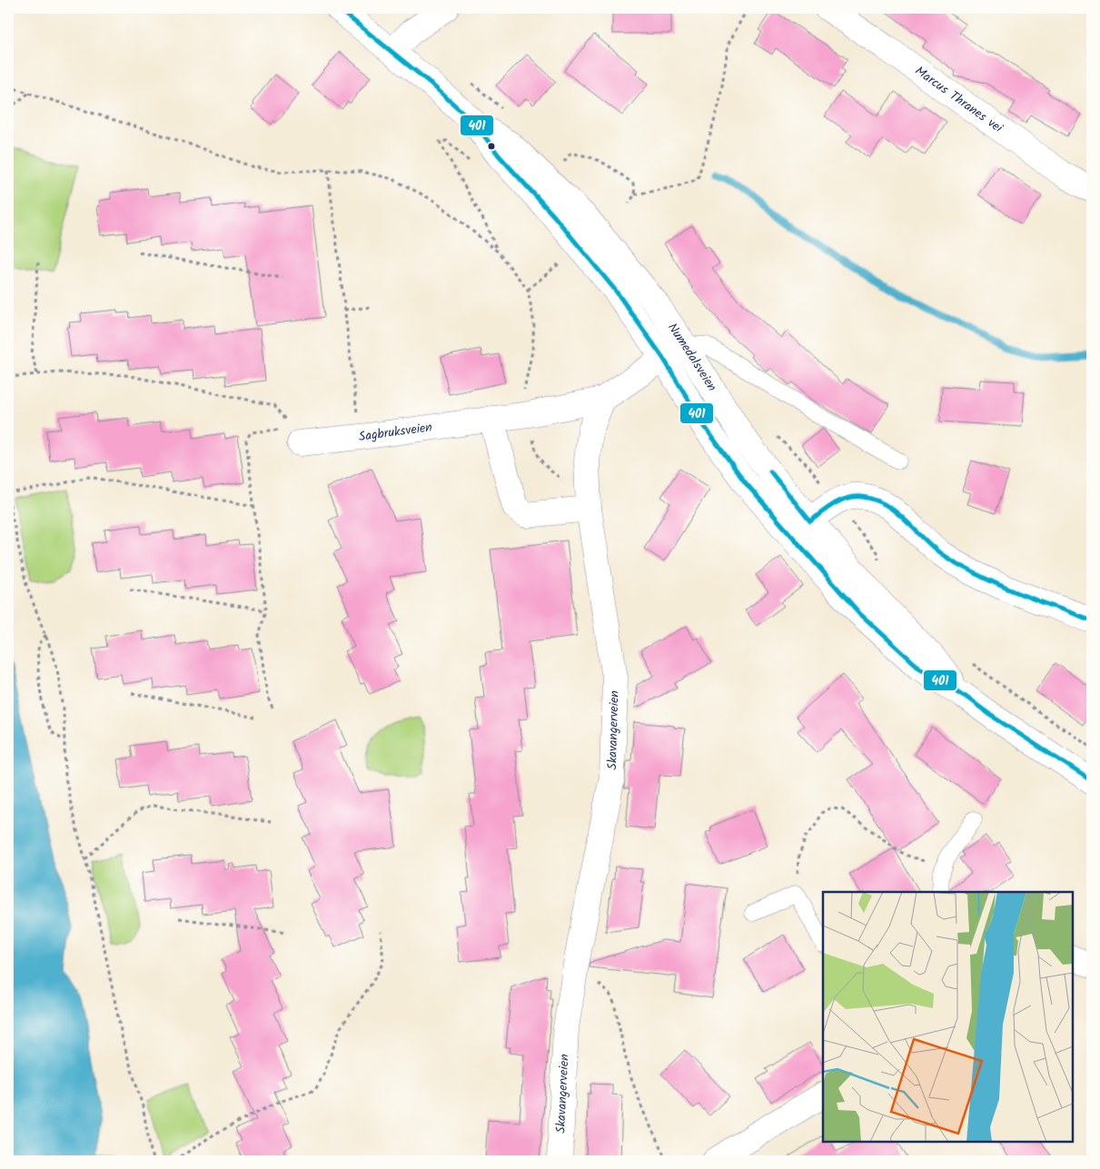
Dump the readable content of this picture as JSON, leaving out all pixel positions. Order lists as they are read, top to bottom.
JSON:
{
  "streets": {
    "street": [
      "Marcus Thranes vei",
      "Numedalsveien",
      "Sagbruksveien",
      "Skavangerveien"
    ]
  },
  "crossings": [
    ["Sagbruksveien", "Skavangerveien"]
  ],
  "lines": ["transit line 401"]
}
